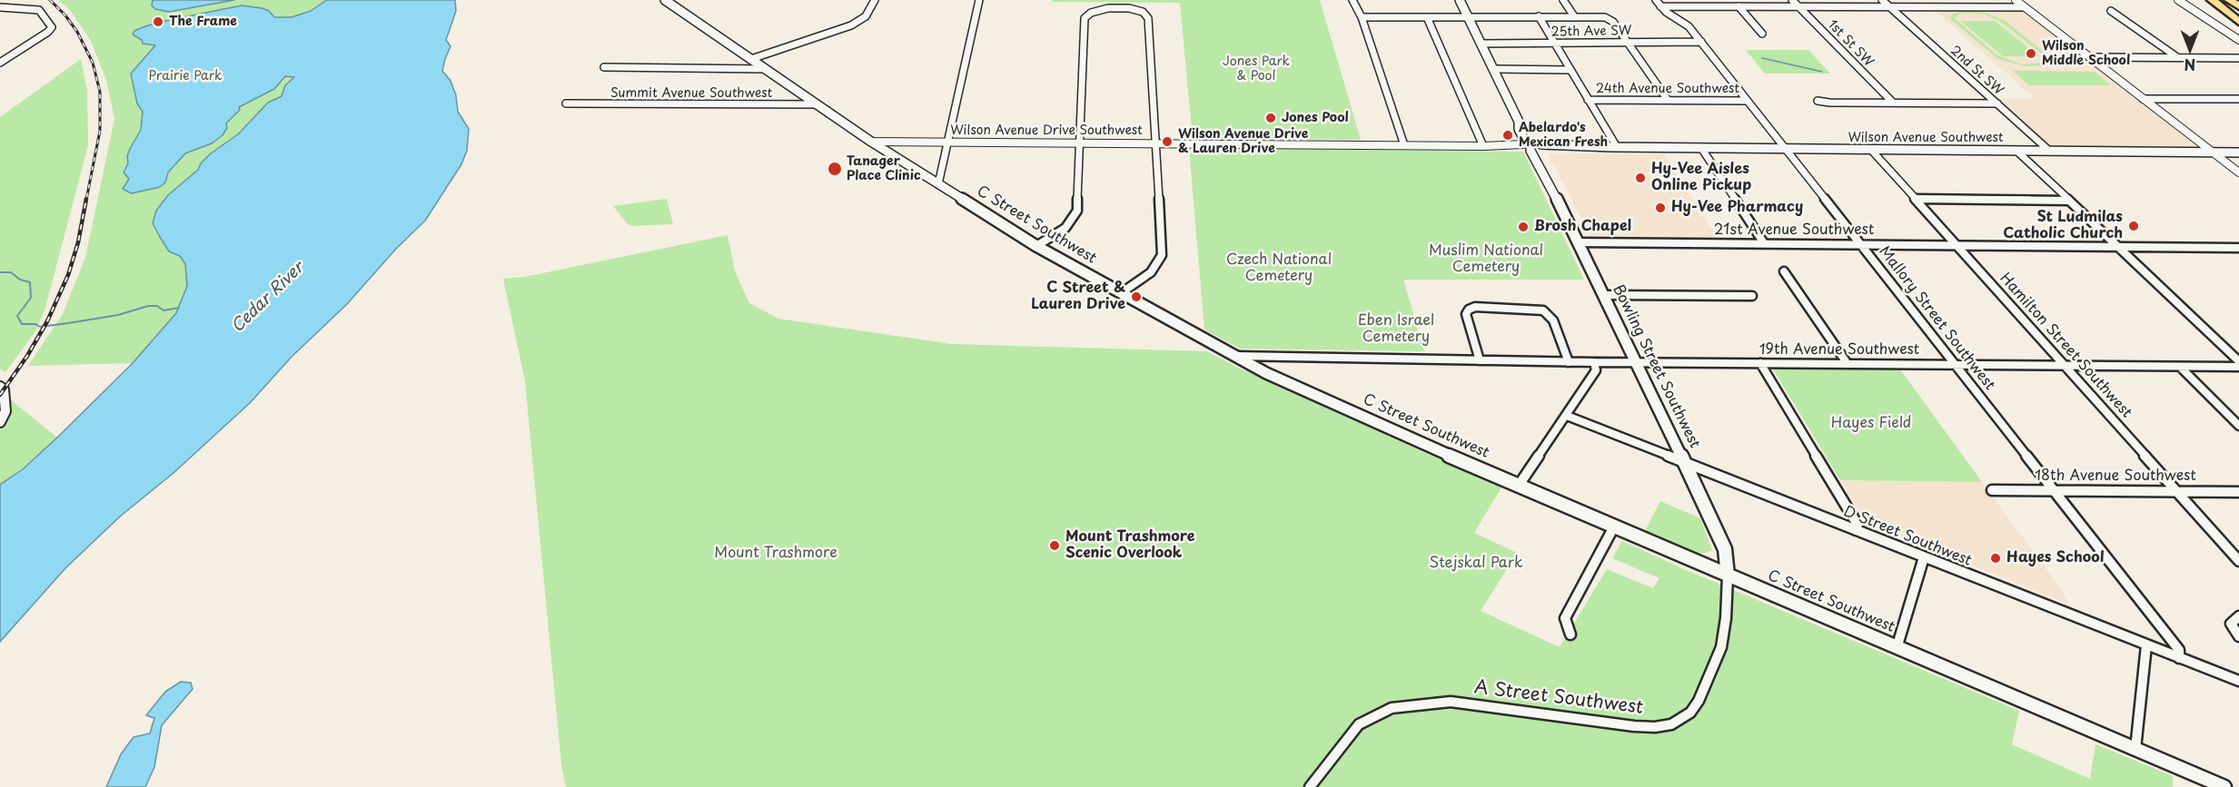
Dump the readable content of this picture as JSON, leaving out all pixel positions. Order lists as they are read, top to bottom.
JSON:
{
  "streets": {
    "main road": ["Wilson Avenue Southwest", "C Street Southwest", "Bowling Street Southwest"],
    "street": [
      "25th Ave SW",
      "1st St SW",
      "2nd St SW",
      "24th Avenue Southwest",
      "Summit Avenue Southwest",
      "Wilson Avenue Drive Southwest",
      "21st Avenue Southwest",
      "Mallory Street Southwest",
      "Hamilton Street Southwest",
      "19th Avenue Southwest",
      "18th Avenue Southwest",
      "D Street Southwest",
      "A Street Southwest"
    ]
  },
  "crossings": [
    ["25th Ave SW", "Mallory Street Southwest"],
    ["25th Ave SW", "Bowling Street Southwest"],
    ["2nd St SW", "Wilson Avenue Southwest"],
    ["24th Avenue Southwest", "Mallory Street Southwest"],
    ["Summit Avenue Southwest", "C Street Southwest"],
    ["Wilson Avenue Drive Southwest", "Wilson Avenue Southwest"],
    ["Wilson Avenue Drive Southwest", "C Street Southwest"],
    ["Wilson Avenue Drive Southwest", "Bowling Street Southwest"],
    ["Wilson Avenue Southwest", "Mallory Street Southwest"],
    ["Wilson Avenue Southwest", "Hamilton Street Southwest"],
    ["Wilson Avenue Southwest", "Bowling Street Southwest"],
    ["C Street Southwest", "19th Avenue Southwest"],
    ["C Street Southwest", "Bowling Street Southwest"],
    ["C Street Southwest", "A Street Southwest"],
    ["21st Avenue Southwest", "Mallory Street Southwest"],
    ["21st Avenue Southwest", "Hamilton Street Southwest"],
    ["21st Avenue Southwest", "Bowling Street Southwest"],
    ["Mallory Street Southwest", "19th Avenue Southwest"],
    ["Mallory Street Southwest", "18th Avenue Southwest"],
    ["Mallory Street Southwest", "D Street Southwest"],
    ["Hamilton Street Southwest", "19th Avenue Southwest"],
    ["Hamilton Street Southwest", "18th Avenue Southwest"],
    ["19th Avenue Southwest", "Bowling Street Southwest"],
    ["Bowling Street Southwest", "D Street Southwest"],
    ["Bowling Street Southwest", "A Street Southwest"]
  ],
  "water": ["Cedar River"],
  "parks": [
    "Jones Park & Pool",
    "Prairie Park",
    "Muslim National Cemetery",
    "Czech National Cemetery",
    "Eben Israel Cemetery",
    "Hayes Field",
    "Mount Trashmore",
    "Stejskal Park"
  ],
  "places": [
    "The Frame",
    "Wilson Middle School",
    "Jones Pool",
    "Abelardo's Mexican Fresh",
    "Wilson Avenue Drive & Lauren Drive",
    "Tanager Place Clinic",
    "Hy-Vee Aisles Online Pickup",
    "Hy-Vee Pharmacy",
    "St Ludmilas Catholic Church",
    "Brosh Chapel",
    "C Street & Lauren Drive",
    "Mount Trashmore Scenic Overlook",
    "Hayes School"
  ],
  "north": "bottom"
}
